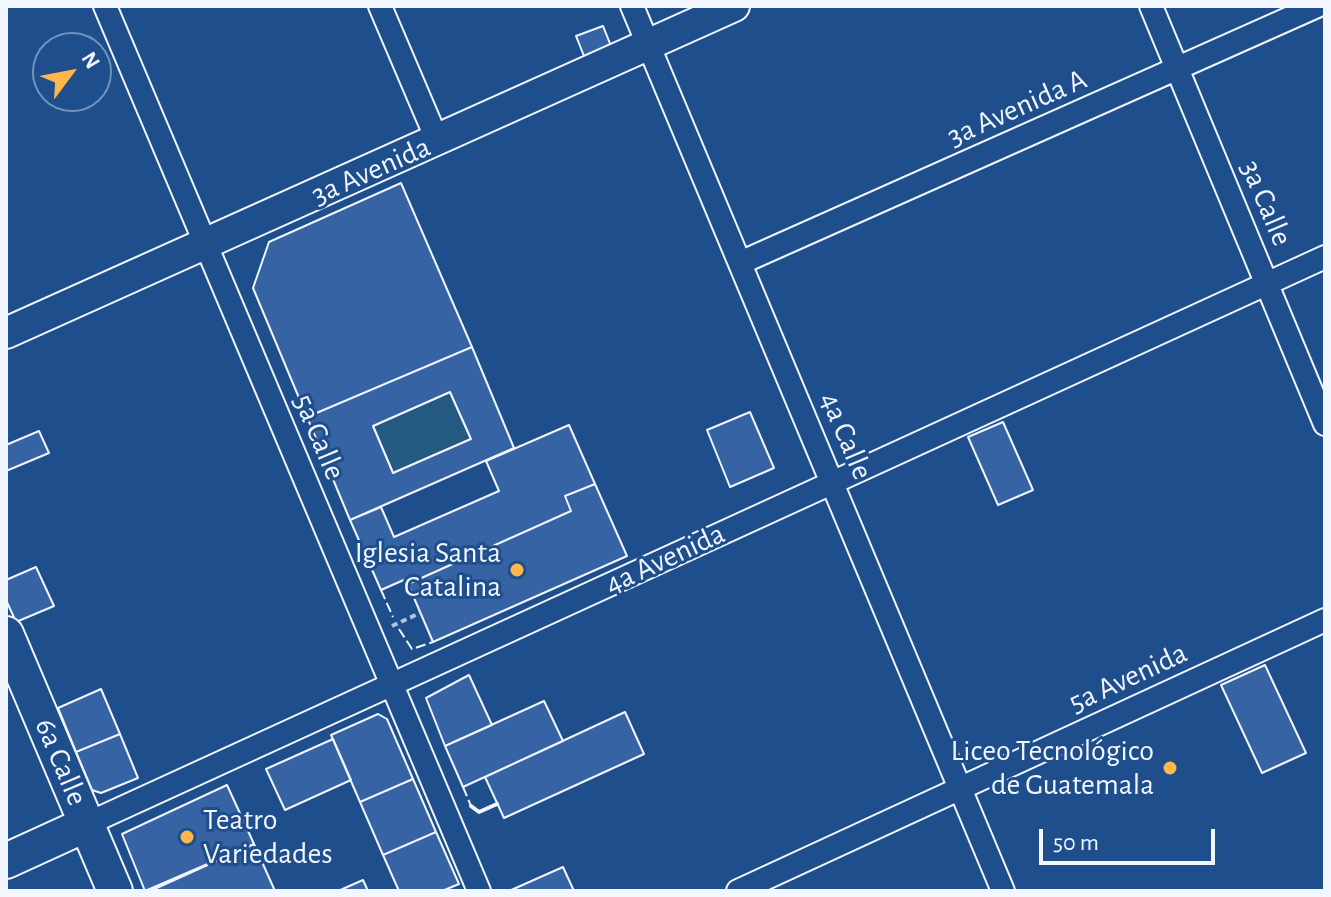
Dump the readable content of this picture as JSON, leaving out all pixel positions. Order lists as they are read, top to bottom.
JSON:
{
  "streets": {
    "main road": ["4a Avenida", "6a Calle"],
    "street": [
      "3a Avenida A",
      "3a Avenida",
      "3a Calle",
      "4a Calle",
      "5a Calle",
      "5a Avenida"
    ]
  },
  "crossings": [
    ["3a Avenida A", "3a Calle"],
    ["3a Avenida A", "4a Calle"],
    ["3a Avenida", "4a Calle"],
    ["3a Avenida", "5a Calle"],
    ["3a Calle", "4a Avenida"],
    ["4a Calle", "4a Avenida"],
    ["4a Calle", "5a Avenida"],
    ["5a Calle", "4a Avenida"],
    ["4a Avenida", "6a Calle"]
  ],
  "places": ["Iglesia Santa Catalina", "Liceo Tecnológico de Guatemala", "Teatro Variedades"],
  "scale_bar": "50 m",
  "north": "top right"
}
